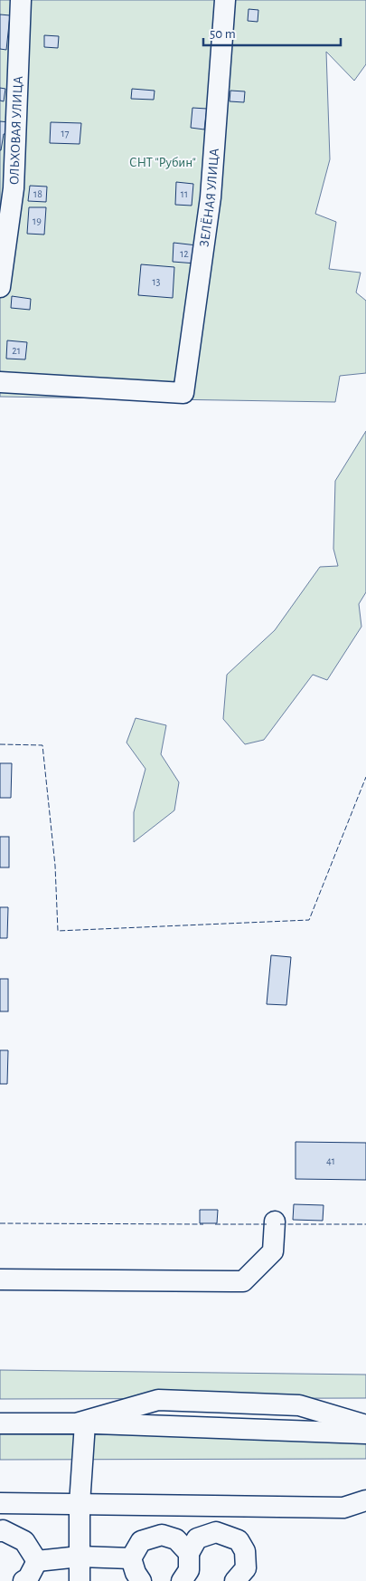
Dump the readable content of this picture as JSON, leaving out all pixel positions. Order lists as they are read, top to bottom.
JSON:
{
  "streets": {
    "lane": ["ОЛЬХОВАЯ УЛИЦА", "ЗЕЛЁНАЯ УЛИЦА"]
  },
  "parks": ["СНТ \"Рубин\""],
  "house_numbers": [
    "17",
    "18",
    "11",
    "19",
    "12",
    "13",
    "21",
    "41"
  ],
  "scale_bar": "50 m"
}
